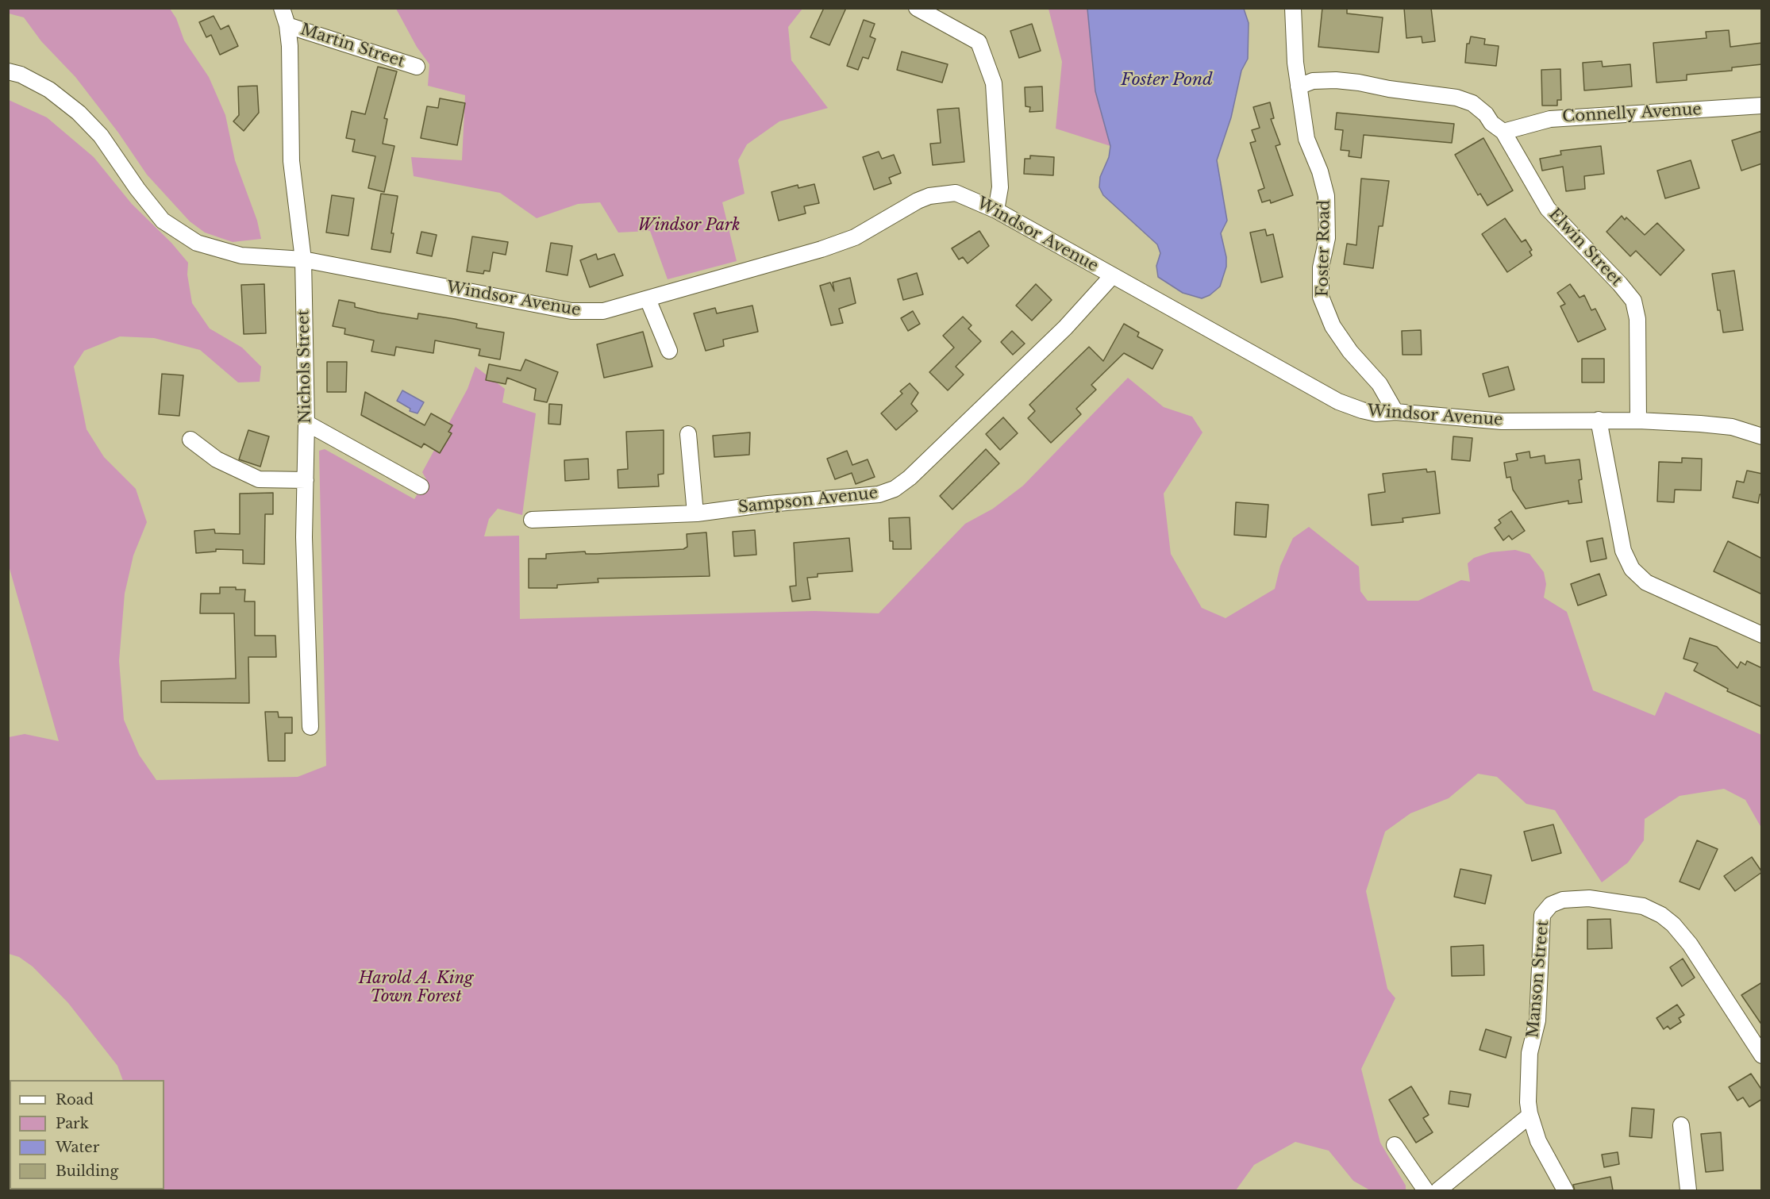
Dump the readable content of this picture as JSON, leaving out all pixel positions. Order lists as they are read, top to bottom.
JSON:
{
  "streets": {
    "street": [
      "Martin Street",
      "Connelly Avenue",
      "Windsor Avenue",
      "Elwin Street",
      "Foster Road",
      "Nichols Street",
      "Sampson Avenue",
      "Manson Street"
    ]
  },
  "crossings": [
    ["Martin Street", "Nichols Street"],
    ["Connelly Avenue", "Elwin Street"],
    ["Windsor Avenue", "Elwin Street"],
    ["Windsor Avenue", "Foster Road"],
    ["Windsor Avenue", "Nichols Street"],
    ["Windsor Avenue", "Sampson Avenue"],
    ["Elwin Street", "Foster Road"]
  ],
  "water": ["Foster Pond"],
  "parks": ["Windsor Park", "Harold A. King Town Forest"],
  "legend": [
    "Road",
    "Park",
    "Water",
    "Building"
  ]
}
